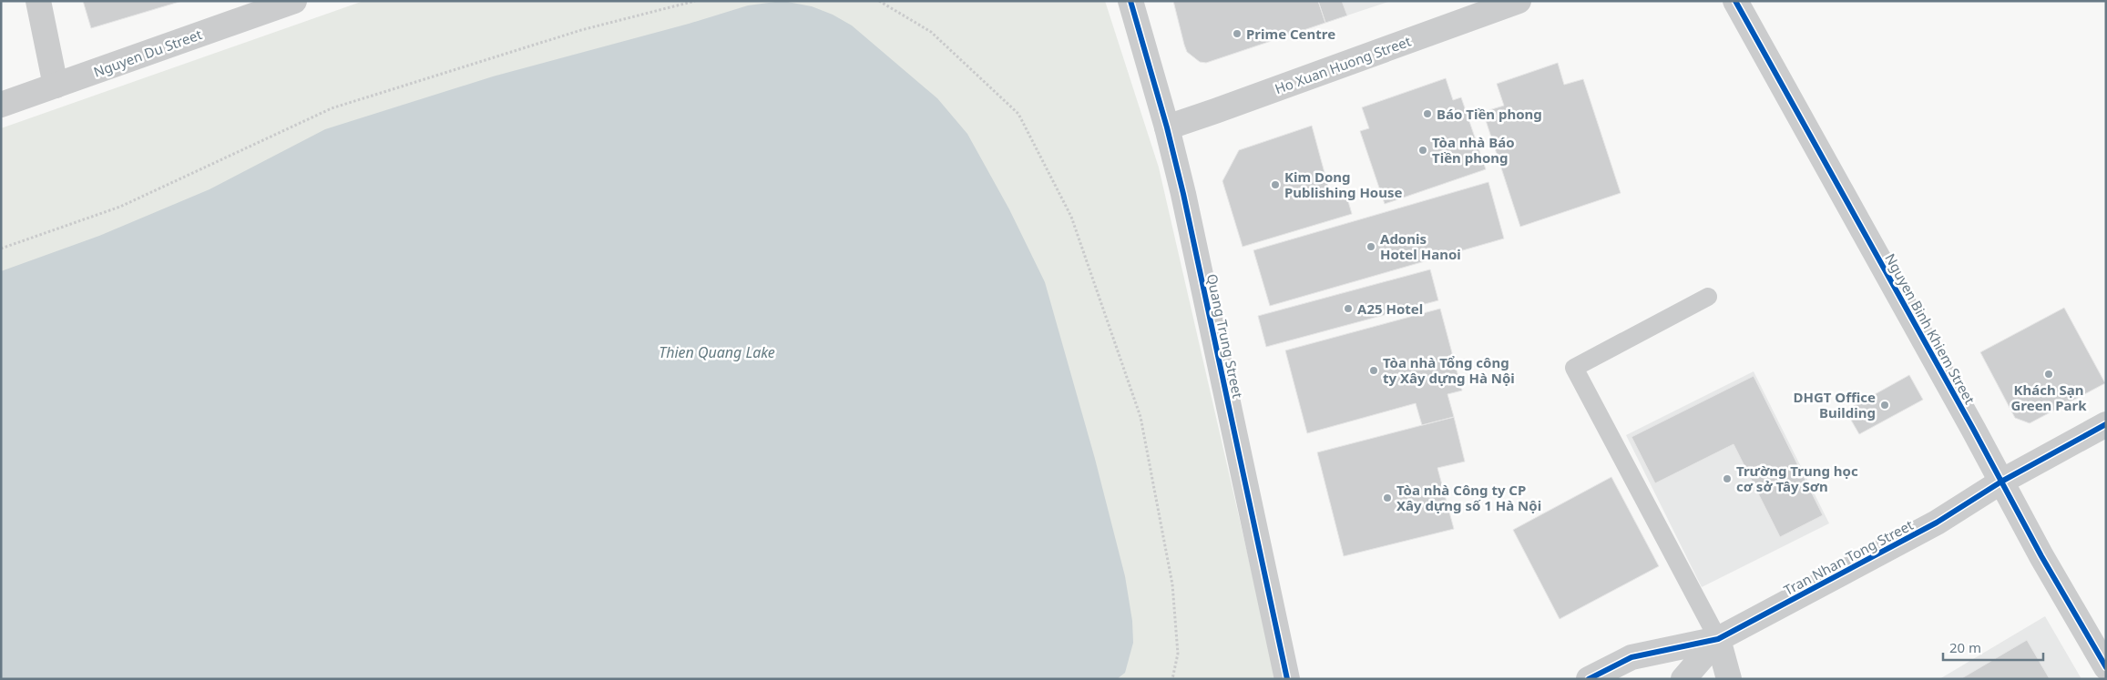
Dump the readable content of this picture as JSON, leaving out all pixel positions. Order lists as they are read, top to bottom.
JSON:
{
  "streets": {
    "street": [
      "Nguyen Du Street",
      "Ho Xuan Huong Street",
      "Nguyen Binh Khiem Street",
      "Quang Trung Street",
      "Tran Nhan Tong Street"
    ]
  },
  "crossings": [
    ["Ho Xuan Huong Street", "Quang Trung Street"],
    ["Nguyen Binh Khiem Street", "Tran Nhan Tong Street"]
  ],
  "water": ["Thien Quang Lake"],
  "places": [
    "Prime Centre",
    "Báo Tiền phong",
    "Tòa nhà Báo Tiền phong",
    "Kim Dong Publishing House",
    "Adonis Hotel Hanoi",
    "A25 Hotel",
    "Tòa nhà Tổng công ty Xây dựng Hà Nội",
    "Khách Sạn Green Park",
    "DHGT Office Building",
    "Trường Trung học cơ sở Tây Sơn",
    "Tòa nhà Công ty CP Xây dựng số 1 Hà Nội"
  ],
  "scale_bar": "20 m"
}
